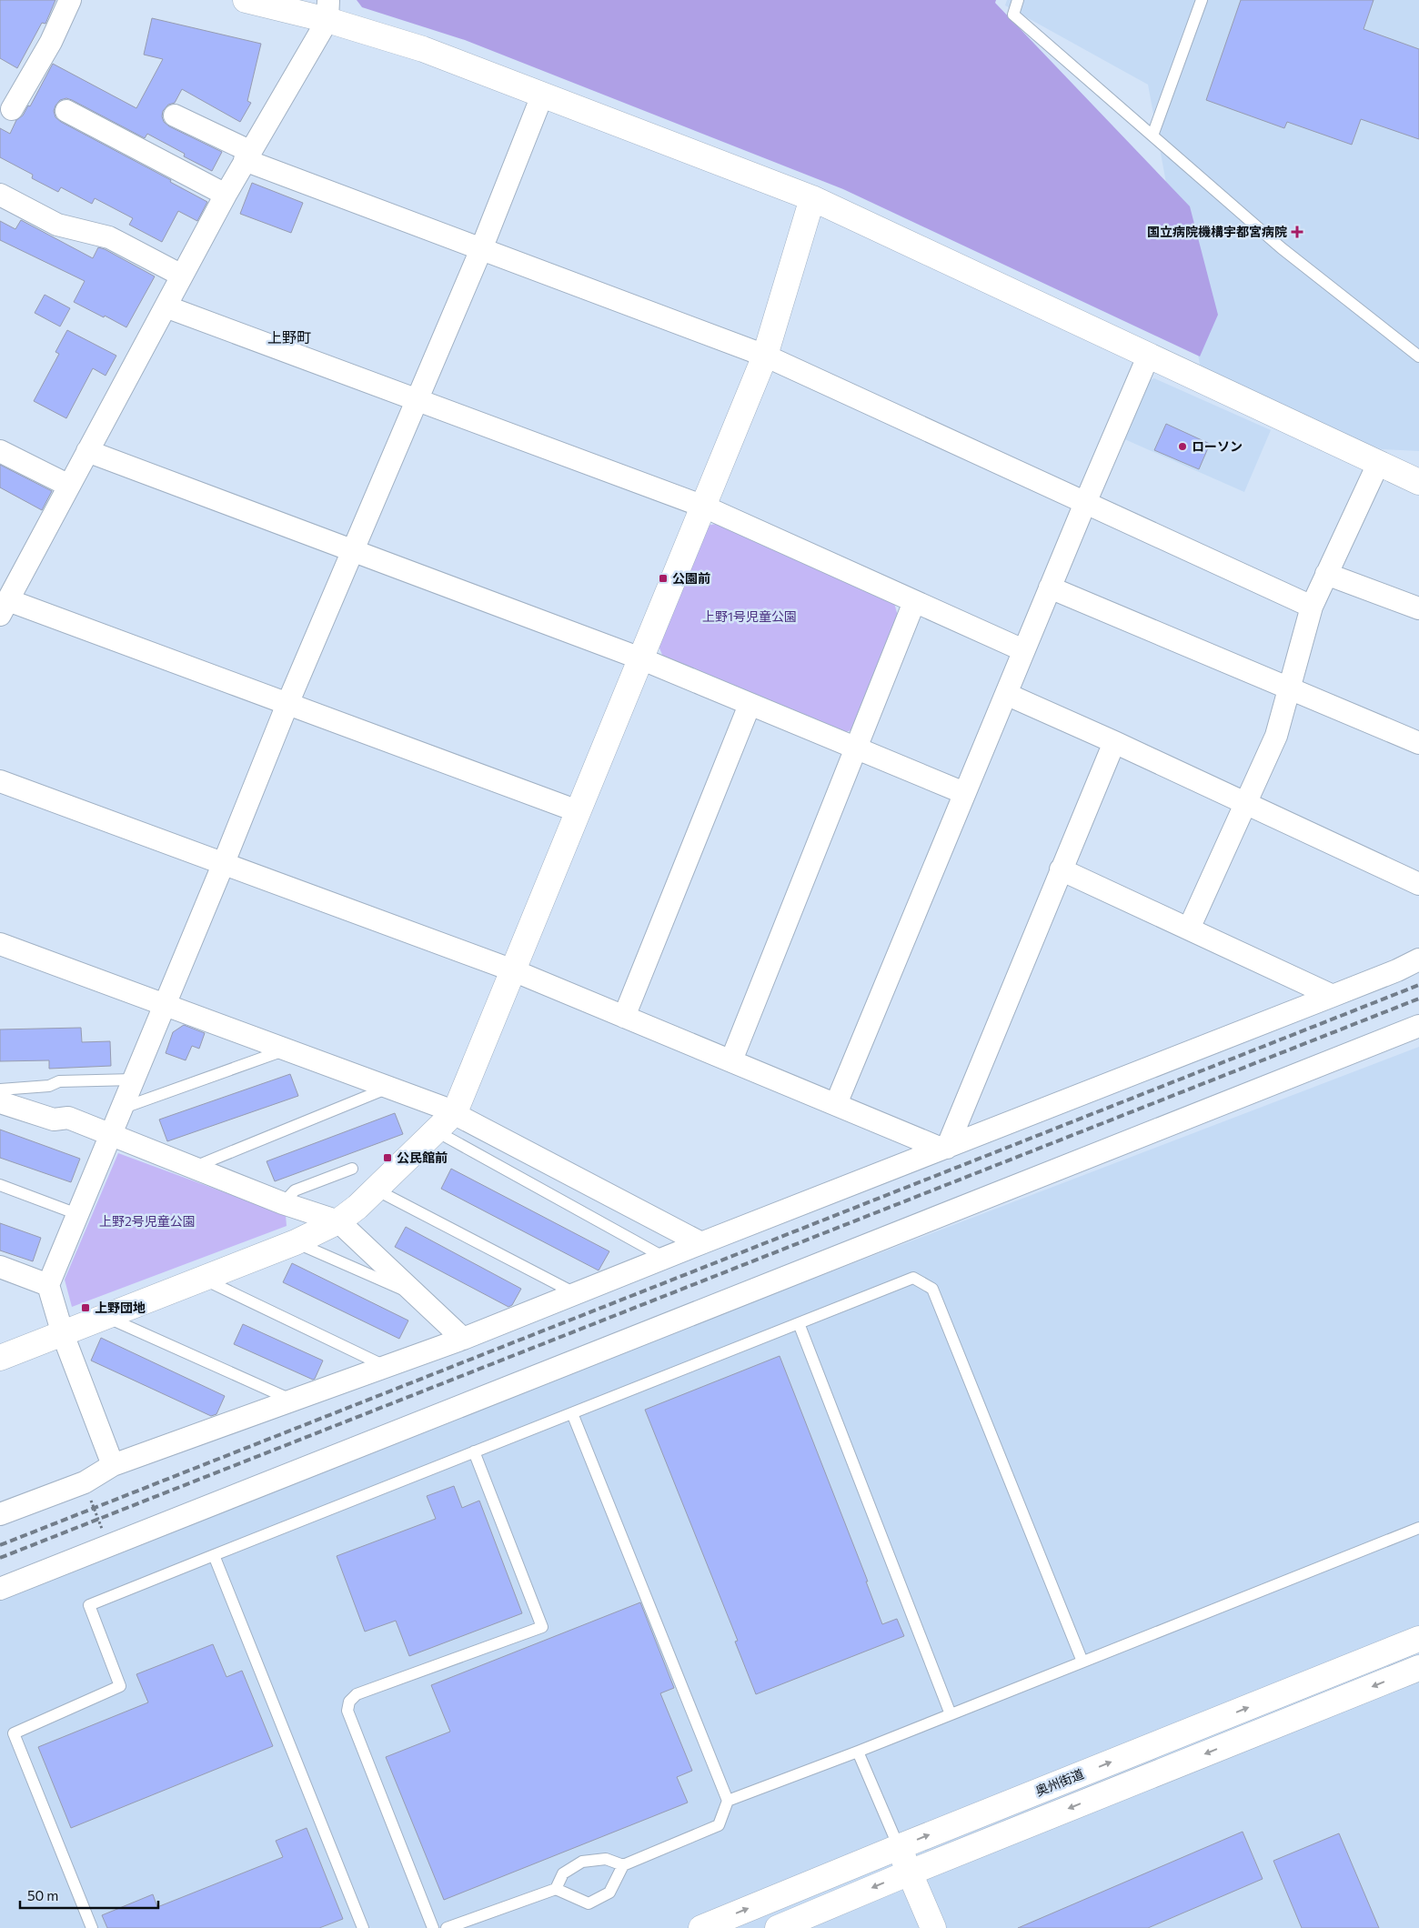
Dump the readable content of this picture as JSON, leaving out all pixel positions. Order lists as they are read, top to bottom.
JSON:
{
  "streets": {
    "main road": ["奥州街道"]
  },
  "districts": ["上野町"],
  "parks": ["上野1号児童公園", "上野2号児童公園"],
  "places": {
    "health": ["国立病院機構宇都宮病院"],
    "other": ["ローソン"],
    "transit": ["公園前", "公民館前", "上野団地"]
  },
  "scale_bar": "50 m"
}
